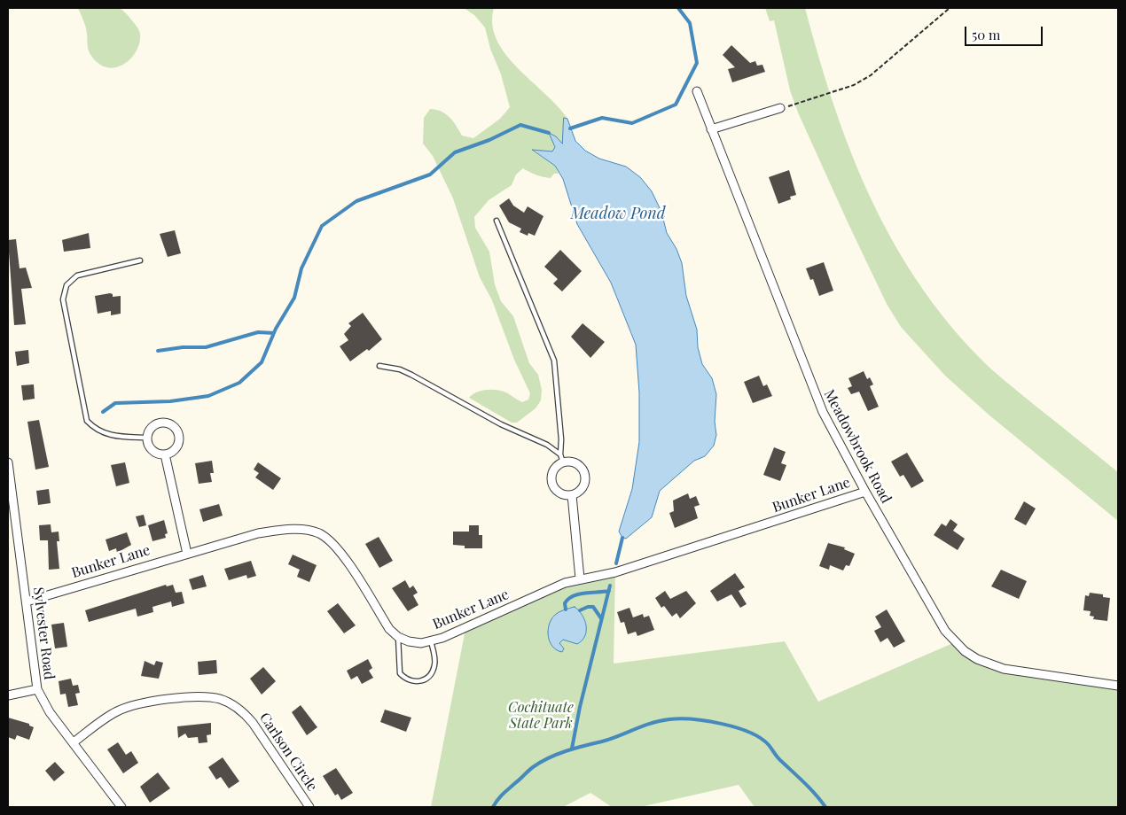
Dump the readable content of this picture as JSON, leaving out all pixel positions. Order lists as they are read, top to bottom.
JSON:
{
  "streets": {
    "street": [
      "Meadowbrook Road",
      "Bunker Lane",
      "Sylvester Road",
      "Carlson Circle"
    ]
  },
  "crossings": [
    ["Meadowbrook Road", "Bunker Lane"],
    ["Bunker Lane", "Sylvester Road"],
    ["Sylvester Road", "Carlson Circle"]
  ],
  "water": ["Meadow Pond"],
  "parks": ["Cochituate State Park"],
  "scale_bar": "50 m"
}
